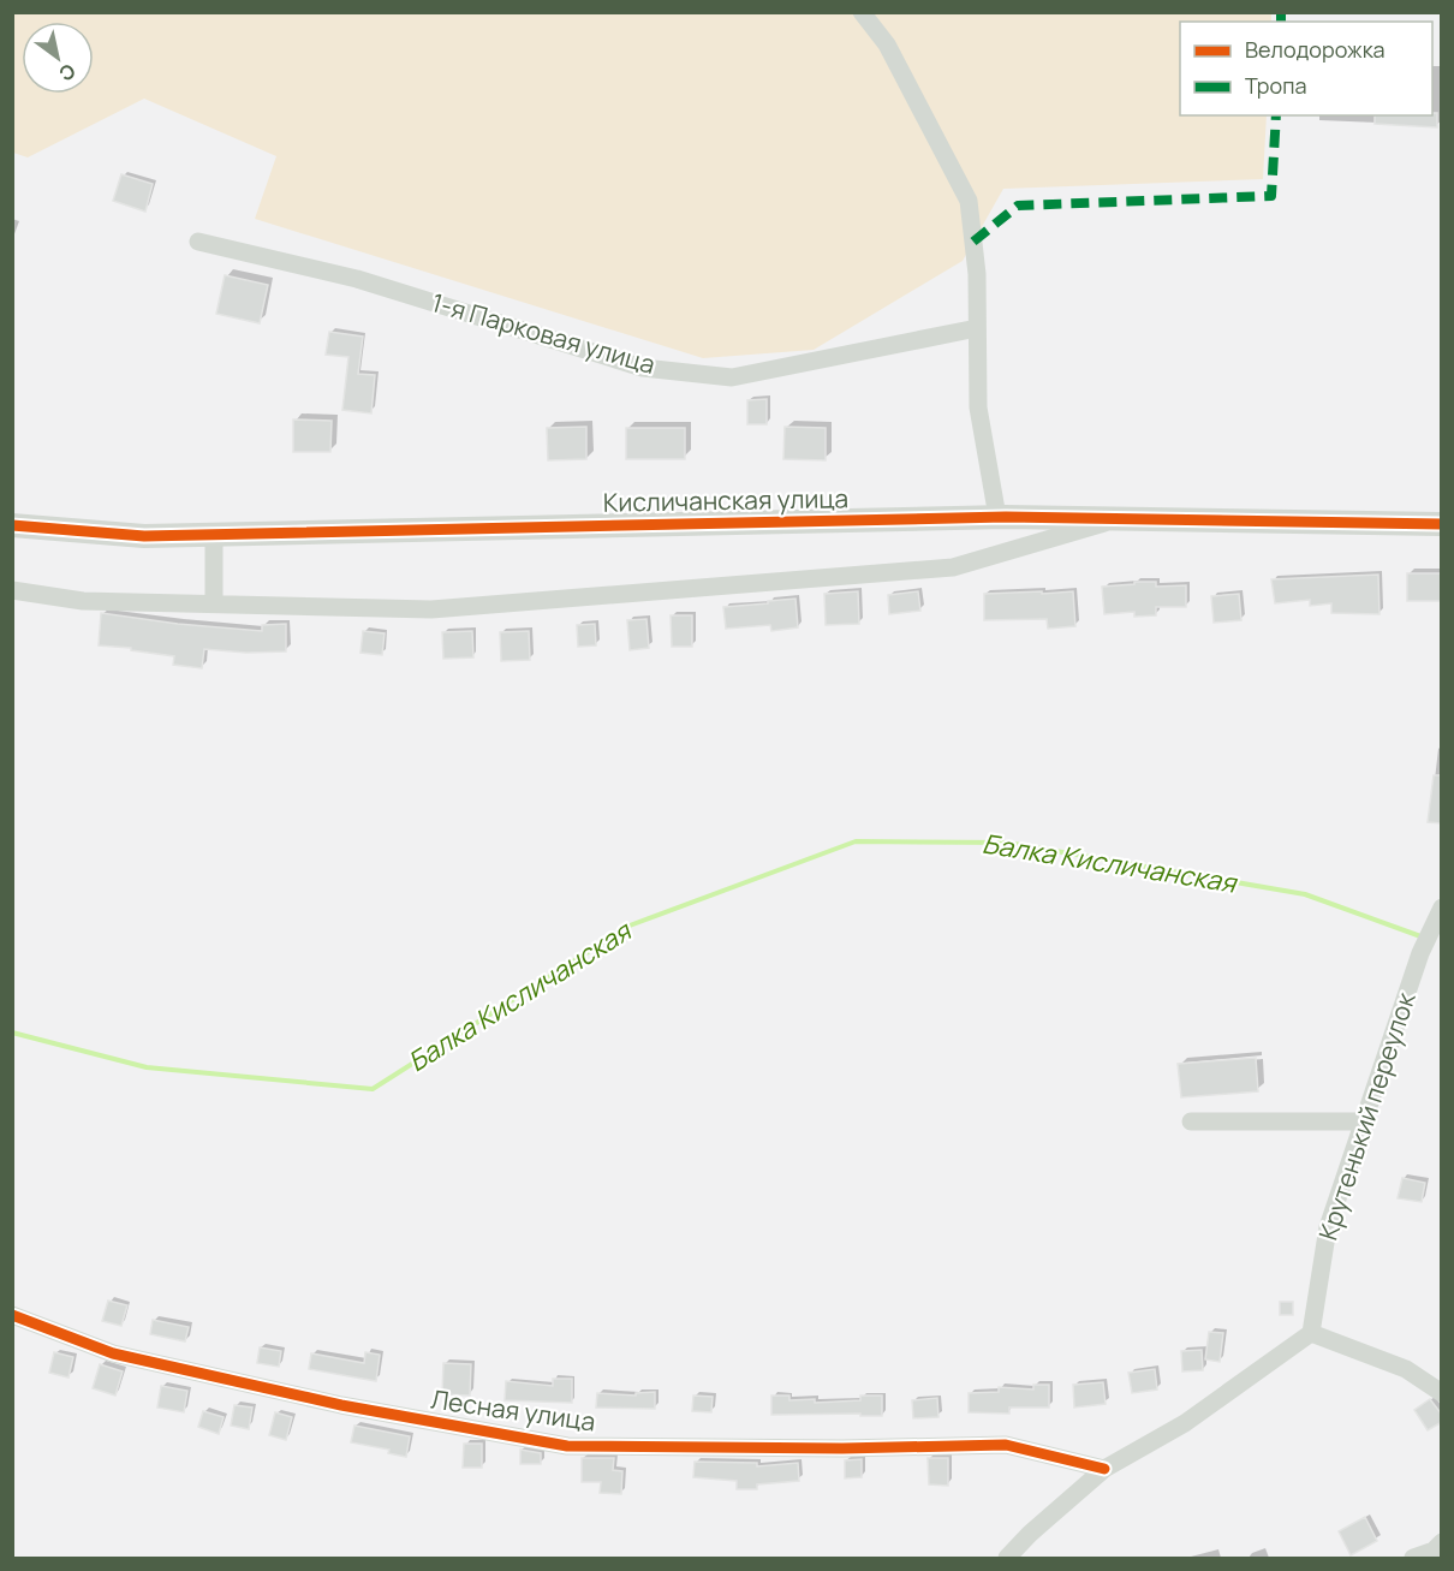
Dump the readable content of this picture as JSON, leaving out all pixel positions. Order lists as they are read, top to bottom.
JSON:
{
  "streets": {
    "street": [
      "1-я Парковая улица",
      "Кисличанская улица",
      "Крутенький переулок",
      "Лесная улица"
    ]
  },
  "water": ["Балка Кисличанская"],
  "legend": ["Велодорожка", "Тропа"],
  "north": "bottom right"
}
